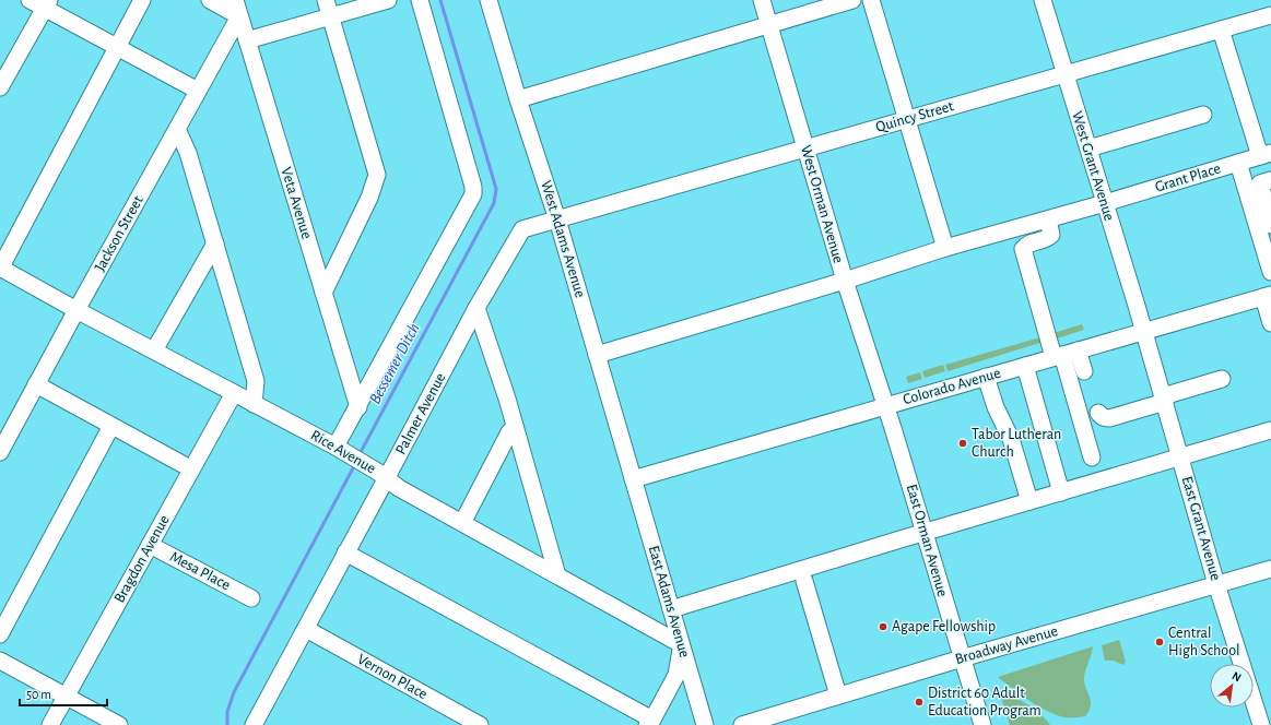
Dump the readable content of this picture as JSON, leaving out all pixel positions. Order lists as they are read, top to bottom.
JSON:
{
  "streets": {
    "street": [
      "Quincy Street",
      "West Grant Avenue",
      "Grant Place",
      "Veta Avenue",
      "West Orman Avenue",
      "Jackson Street",
      "West Adams Avenue",
      "Colorado Avenue",
      "Palmer Avenue",
      "Rice Avenue",
      "East Grant Avenue",
      "East Orman Avenue",
      "Bragdon Avenue",
      "Mesa Place",
      "East Adams Avenue",
      "Broadway Avenue",
      "Vernon Place"
    ]
  },
  "crossings": [
    ["Quincy Street", "West Grant Avenue"],
    ["Quincy Street", "West Orman Avenue"],
    ["Quincy Street", "West Adams Avenue"],
    ["Quincy Street", "Palmer Avenue"],
    ["West Grant Avenue", "Grant Place"],
    ["West Grant Avenue", "Colorado Avenue"],
    ["West Grant Avenue", "East Grant Avenue"],
    ["Grant Place", "West Orman Avenue"],
    ["Grant Place", "West Adams Avenue"],
    ["Veta Avenue", "Jackson Street"],
    ["West Orman Avenue", "Colorado Avenue"],
    ["West Orman Avenue", "East Orman Avenue"],
    ["Jackson Street", "Rice Avenue"],
    ["West Adams Avenue", "Colorado Avenue"],
    ["West Adams Avenue", "Palmer Avenue"],
    ["West Adams Avenue", "East Adams Avenue"],
    ["Colorado Avenue", "East Grant Avenue"],
    ["Colorado Avenue", "East Orman Avenue"],
    ["Colorado Avenue", "East Adams Avenue"],
    ["Palmer Avenue", "Rice Avenue"],
    ["Palmer Avenue", "Vernon Place"],
    ["Rice Avenue", "Bragdon Avenue"],
    ["Rice Avenue", "East Adams Avenue"],
    ["East Grant Avenue", "Broadway Avenue"],
    ["East Orman Avenue", "Broadway Avenue"],
    ["Bragdon Avenue", "Mesa Place"]
  ],
  "water": ["Bessemer Ditch"],
  "places": [
    "Tabor Lutheran Church",
    "Agape Fellowship",
    "Central High School",
    "District 60 Adult Education Program"
  ],
  "scale_bar": "50 m",
  "north": "top right"
}
